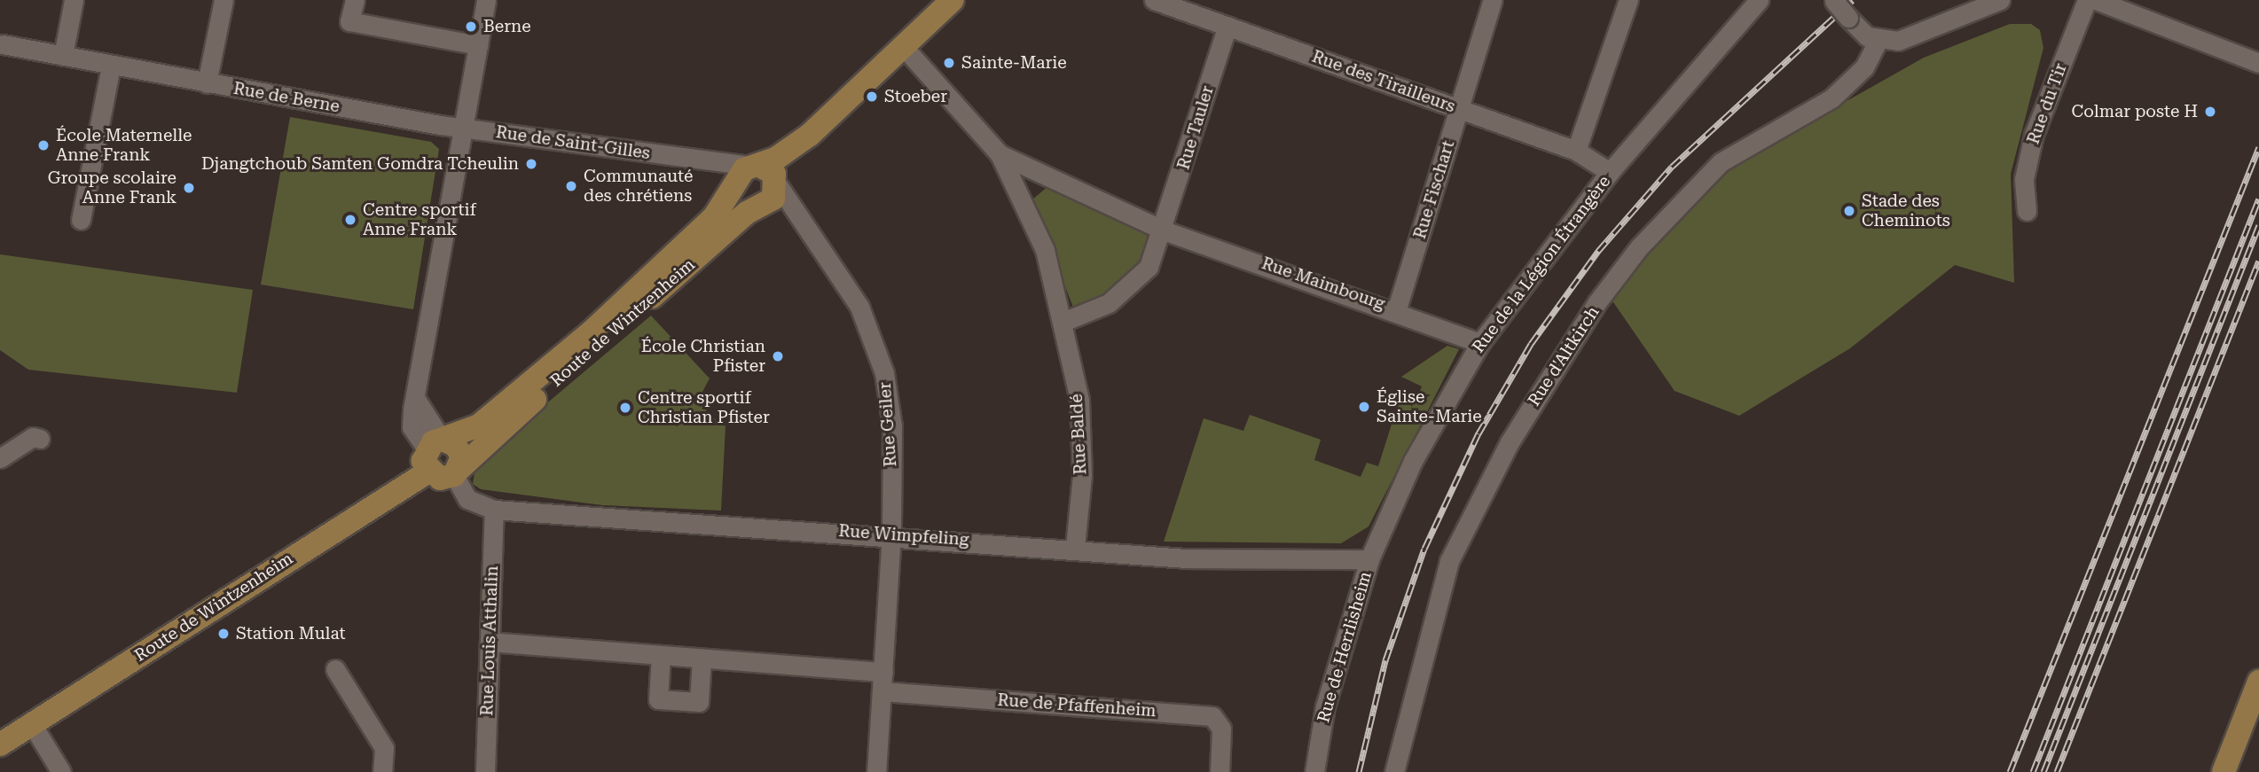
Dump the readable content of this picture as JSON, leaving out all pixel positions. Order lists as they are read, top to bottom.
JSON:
{
  "streets": {
    "main road": ["Route de Wintzenheim"],
    "street": [
      "Rue des Tirailleurs",
      "Rue de Berne",
      "Rue du Tir",
      "Rue Tauler",
      "Rue de Saint-Gilles",
      "Rue Fischart",
      "Rue de la Légion Étrangère",
      "Rue Maimbourg",
      "Rue d'Altkirch",
      "Rue Geiler",
      "Rue Baldé",
      "Rue Wimpfeling",
      "Rue Louis Atthalin",
      "Rue de Herrlisheim",
      "Rue de Pfaffenheim"
    ]
  },
  "crossings": [
    ["Rue des Tirailleurs", "Rue Tauler"],
    ["Rue des Tirailleurs", "Rue Fischart"],
    ["Rue des Tirailleurs", "Rue de la Légion Étrangère"],
    ["Rue de Berne", "Rue de Saint-Gilles"],
    ["Rue Tauler", "Rue Maimbourg"],
    ["Rue Tauler", "Rue Baldé"],
    ["Rue de Saint-Gilles", "Route de Wintzenheim"],
    ["Rue de Saint-Gilles", "Rue Geiler"],
    ["Rue Fischart", "Rue Maimbourg"],
    ["Rue de la Légion Étrangère", "Rue Maimbourg"],
    ["Rue de la Légion Étrangère", "Rue Wimpfeling"],
    ["Rue de la Légion Étrangère", "Rue de Herrlisheim"],
    ["Rue Maimbourg", "Rue Baldé"],
    ["Route de Wintzenheim", "Rue Geiler"],
    ["Route de Wintzenheim", "Rue Wimpfeling"],
    ["Rue Geiler", "Rue Wimpfeling"],
    ["Rue Geiler", "Rue de Pfaffenheim"],
    ["Rue Baldé", "Rue Wimpfeling"],
    ["Rue Wimpfeling", "Rue Louis Atthalin"],
    ["Rue Wimpfeling", "Rue de Herrlisheim"]
  ],
  "places": [
    "Berne",
    "Sainte-Marie",
    "Stoeber",
    "Colmar poste H",
    "École Maternelle Anne Frank",
    "Djangtchoub Samten Gomdra Tcheulin",
    "Communauté des chrétiens",
    "Groupe scolaire Anne Frank",
    "Stade des Cheminots",
    "Centre sportif Anne Frank",
    "École Christian Pfister",
    "Église Sainte-Marie",
    "Centre sportif Christian Pfister",
    "Station Mulat"
  ]
}
